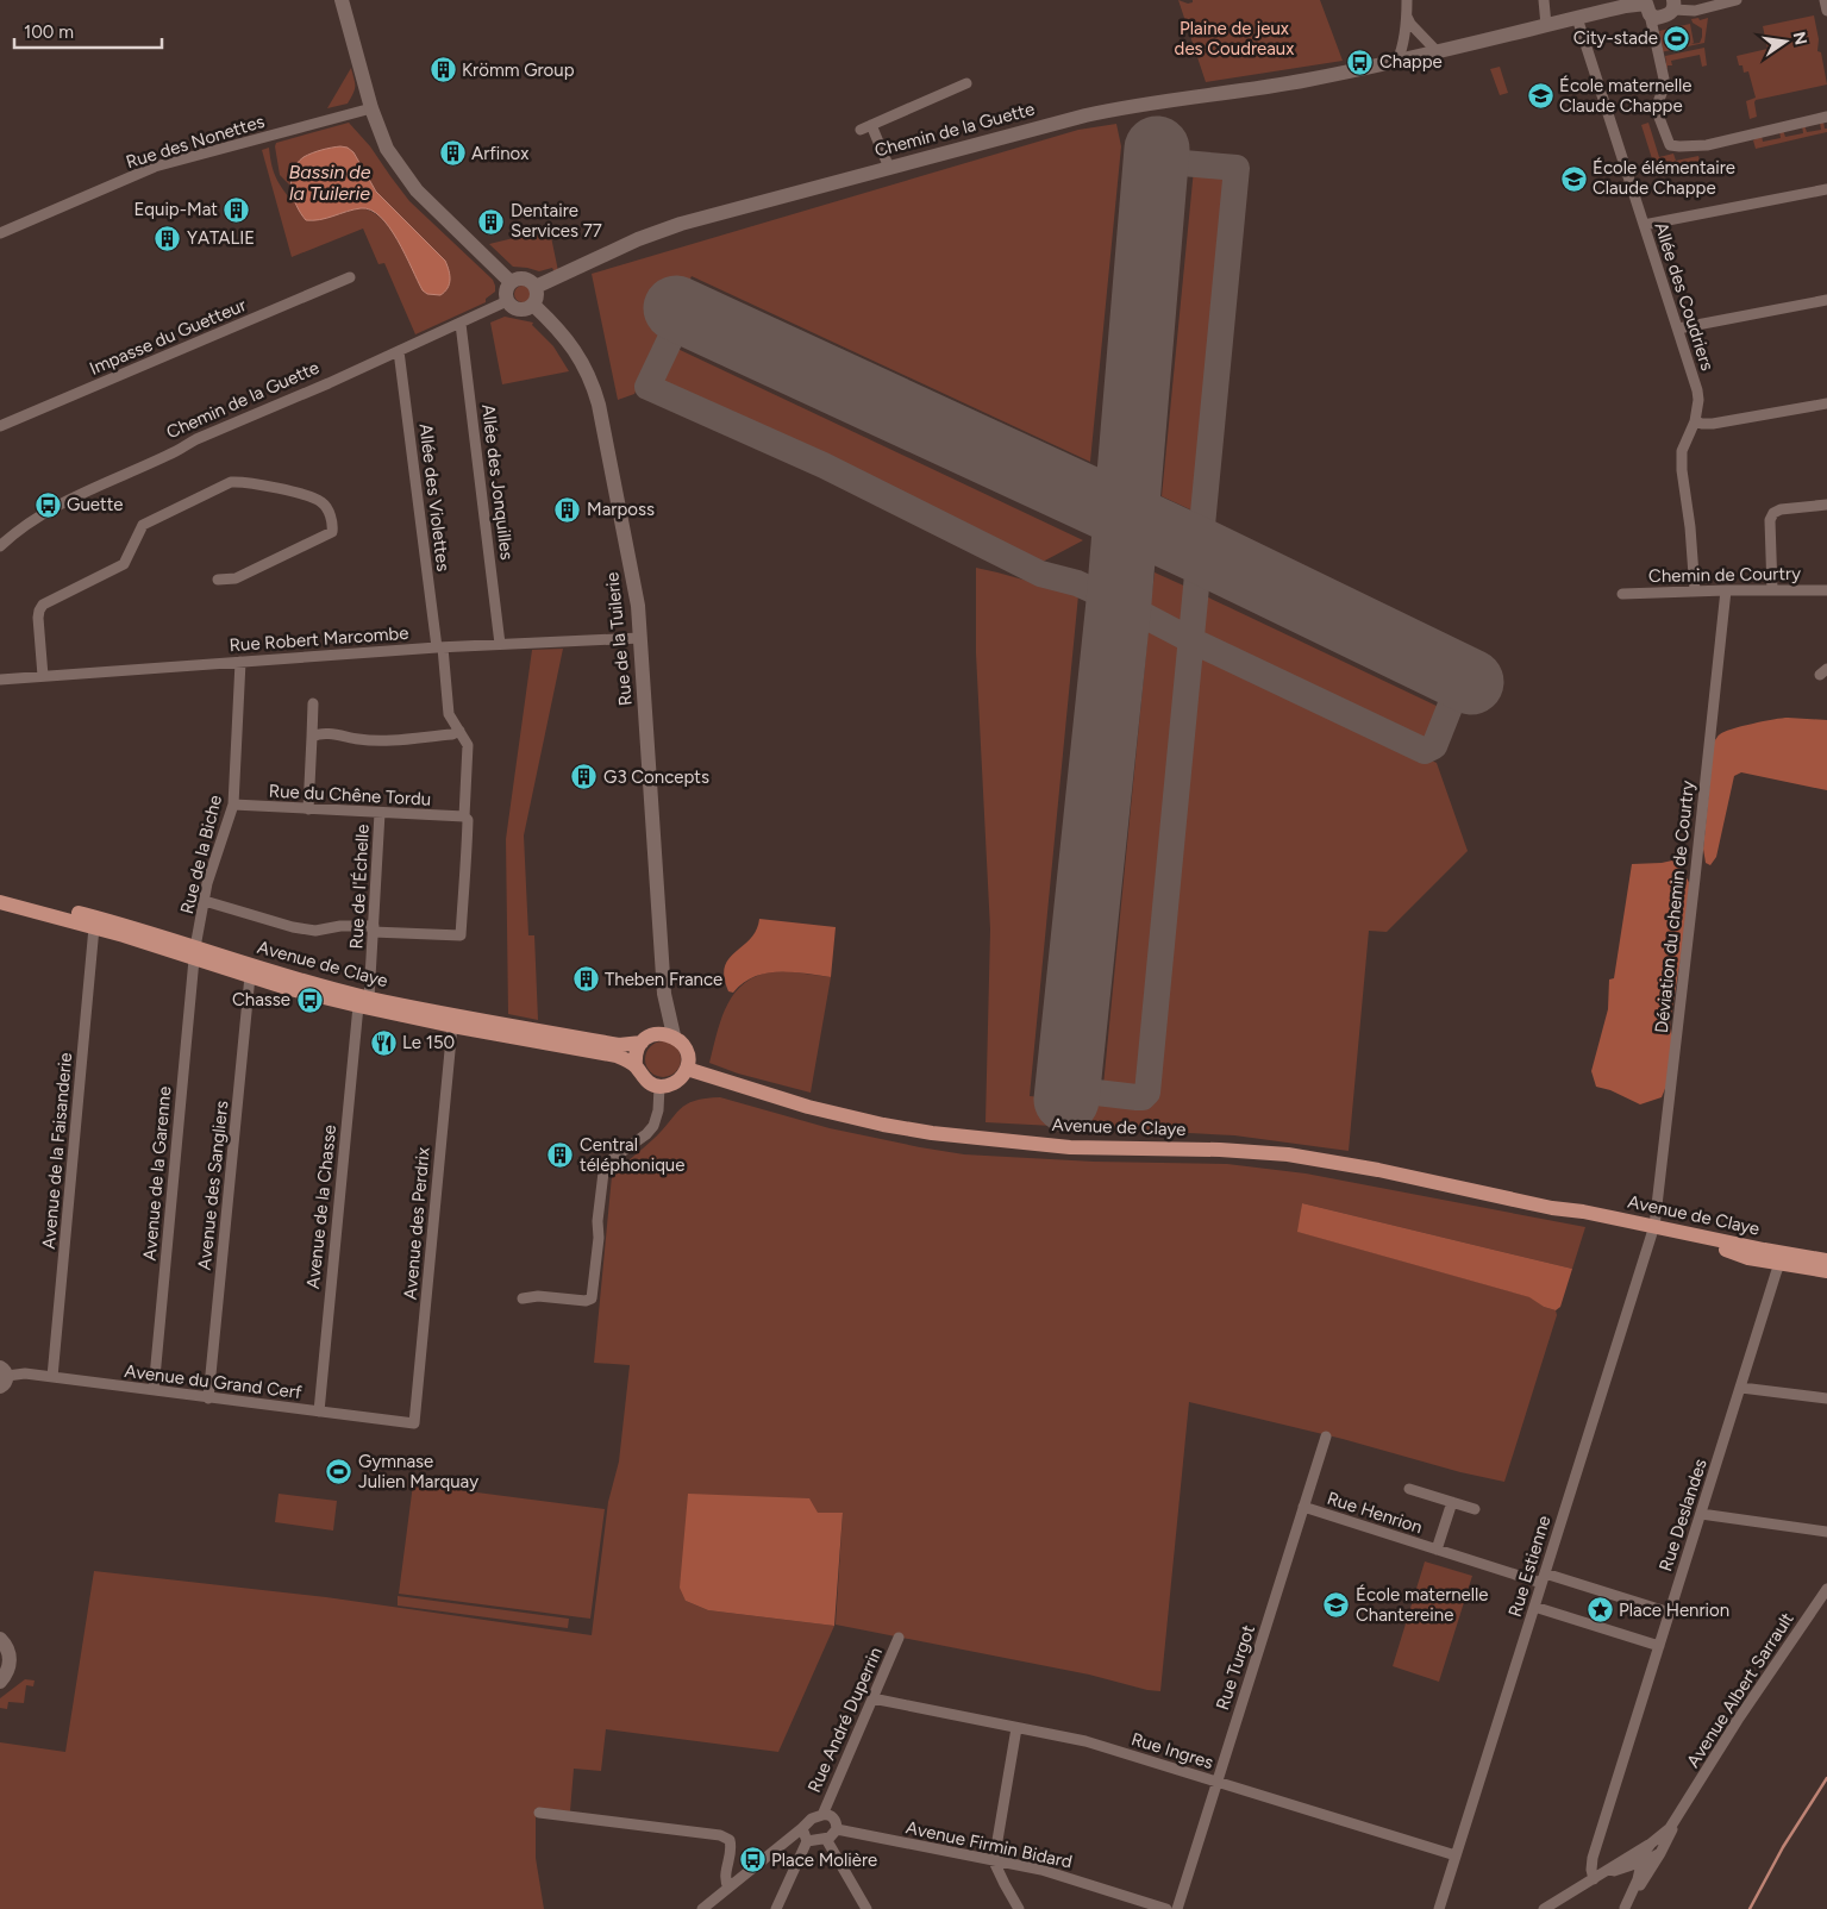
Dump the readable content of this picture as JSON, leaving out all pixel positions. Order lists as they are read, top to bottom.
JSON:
{
  "streets": {
    "main road": ["Avenue de Claye"],
    "street": [
      "Chemin de la Guette",
      "Rue des Nonettes",
      "Allée des Coudriers",
      "Impasse du Guetteur",
      "Allée des Jonquilles",
      "Allée des Violettes",
      "Chemin de Courtry",
      "Rue Robert Marcombe",
      "Rue de la Tuilerie",
      "Rue du Chêne Tordu",
      "Rue de la Biche",
      "Rue de l'Échelle",
      "Déviation du chemin de Courtry",
      "Avenue de la Faisanderie",
      "Avenue de la Garenne",
      "Avenue des Sangliers",
      "Avenue de la Chasse",
      "Avenue des Perdrix",
      "Avenue du Grand Cerf",
      "Rue Henrion",
      "Rue Deslandes",
      "Rue Estienne",
      "Rue Turgot",
      "Avenue Albert Sarrault",
      "Rue André Duperrin",
      "Rue Ingres",
      "Avenue Firmin Bidard"
    ]
  },
  "crossings": [
    ["Chemin de la Guette", "Allée des Coudriers"],
    ["Chemin de la Guette", "Allée des Jonquilles"],
    ["Chemin de la Guette", "Allée des Violettes"],
    ["Chemin de la Guette", "Rue de la Tuilerie"],
    ["Allée des Coudriers", "Chemin de Courtry"],
    ["Allée des Jonquilles", "Rue Robert Marcombe"],
    ["Allée des Violettes", "Rue Robert Marcombe"],
    ["Allée des Violettes", "Rue du Chêne Tordu"],
    ["Allée des Violettes", "Rue de l'Échelle"],
    ["Chemin de Courtry", "Déviation du chemin de Courtry"],
    ["Rue Robert Marcombe", "Rue de la Tuilerie"],
    ["Rue Robert Marcombe", "Rue de la Biche"],
    ["Rue de la Tuilerie", "Avenue de Claye"],
    ["Rue du Chêne Tordu", "Rue de la Biche"],
    ["Rue du Chêne Tordu", "Rue de l'Échelle"],
    ["Rue de la Biche", "Avenue de Claye"],
    ["Rue de la Biche", "Avenue de la Garenne"],
    ["Rue de l'Échelle", "Avenue de Claye"],
    ["Rue de l'Échelle", "Avenue de la Chasse"],
    ["Déviation du chemin de Courtry", "Avenue de Claye"],
    ["Déviation du chemin de Courtry", "Rue Estienne"],
    ["Avenue de Claye", "Avenue de la Faisanderie"],
    ["Avenue de Claye", "Avenue de la Garenne"],
    ["Avenue de Claye", "Avenue des Sangliers"],
    ["Avenue de Claye", "Avenue de la Chasse"],
    ["Avenue de Claye", "Avenue des Perdrix"],
    ["Avenue de Claye", "Rue Deslandes"],
    ["Avenue de Claye", "Rue Estienne"],
    ["Avenue de la Faisanderie", "Avenue du Grand Cerf"],
    ["Avenue de la Garenne", "Avenue du Grand Cerf"],
    ["Avenue des Sangliers", "Avenue du Grand Cerf"],
    ["Avenue de la Chasse", "Avenue du Grand Cerf"],
    ["Avenue des Perdrix", "Avenue du Grand Cerf"],
    ["Rue Henrion", "Rue Estienne"],
    ["Rue Henrion", "Rue Turgot"],
    ["Rue Estienne", "Rue Ingres"],
    ["Rue Turgot", "Rue Ingres"],
    ["Rue André Duperrin", "Rue Ingres"]
  ],
  "water": ["Bassin de la Tuilerie"],
  "parks": ["Plaine de jeux des Coudreaux"],
  "places": {
    "sports": ["City-stade", "Gymnase Julien Marquay"],
    "bus stop": [
      "Chappe",
      "Guette",
      "Chasse",
      "Place Molière"
    ],
    "building": [
      "Krömm Group",
      "Arfinox",
      "Equip-Mat",
      "Dentaire Services 77",
      "YATALIE",
      "Marposs",
      "G3 Concepts",
      "Theben France",
      "Central téléphonique"
    ],
    "school or university": ["École maternelle Claude Chappe", "École élémentaire Claude Chappe", "École maternelle Chantereine"],
    "restaurant": ["Le 150"],
    "place": ["Place Henrion"]
  },
  "scale_bar": "100 m",
  "north": "right"
}
